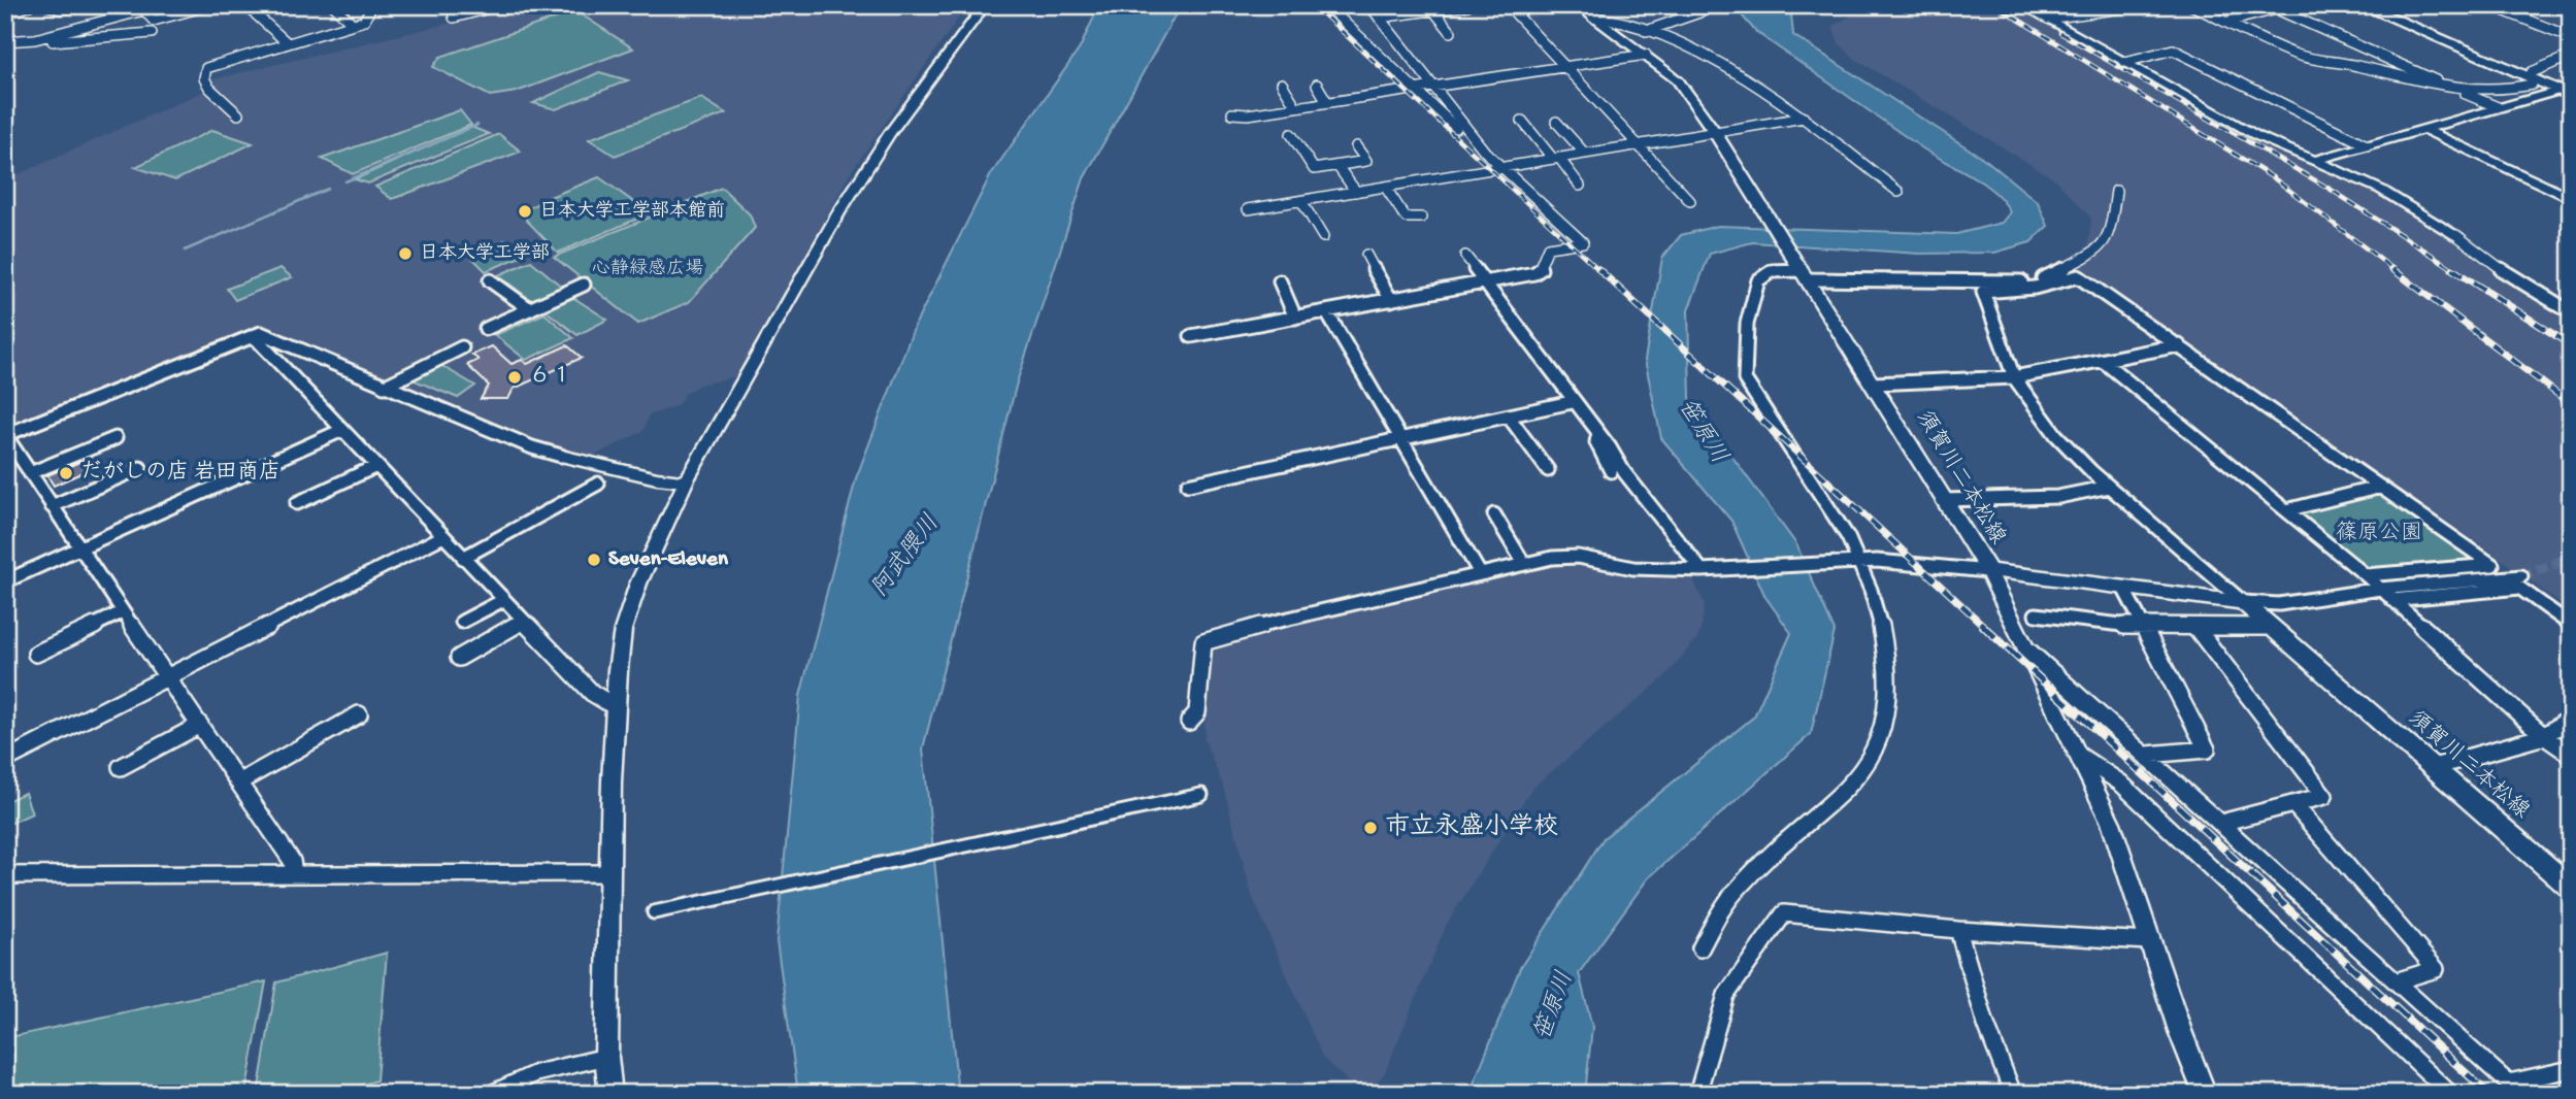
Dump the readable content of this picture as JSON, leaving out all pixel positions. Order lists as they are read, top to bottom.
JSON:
{
  "streets": {
    "main road": ["須賀川二本松線"]
  },
  "water": ["笹原川", "阿武隈川"],
  "parks": ["心静緑感広場", "篠原公園"],
  "places": [
    "日本大学工学部本館前",
    "日本大学工学部",
    "６１",
    "だがしの店 岩田商店",
    "Seven-Eleven",
    "市立永盛小学校"
  ]
}
